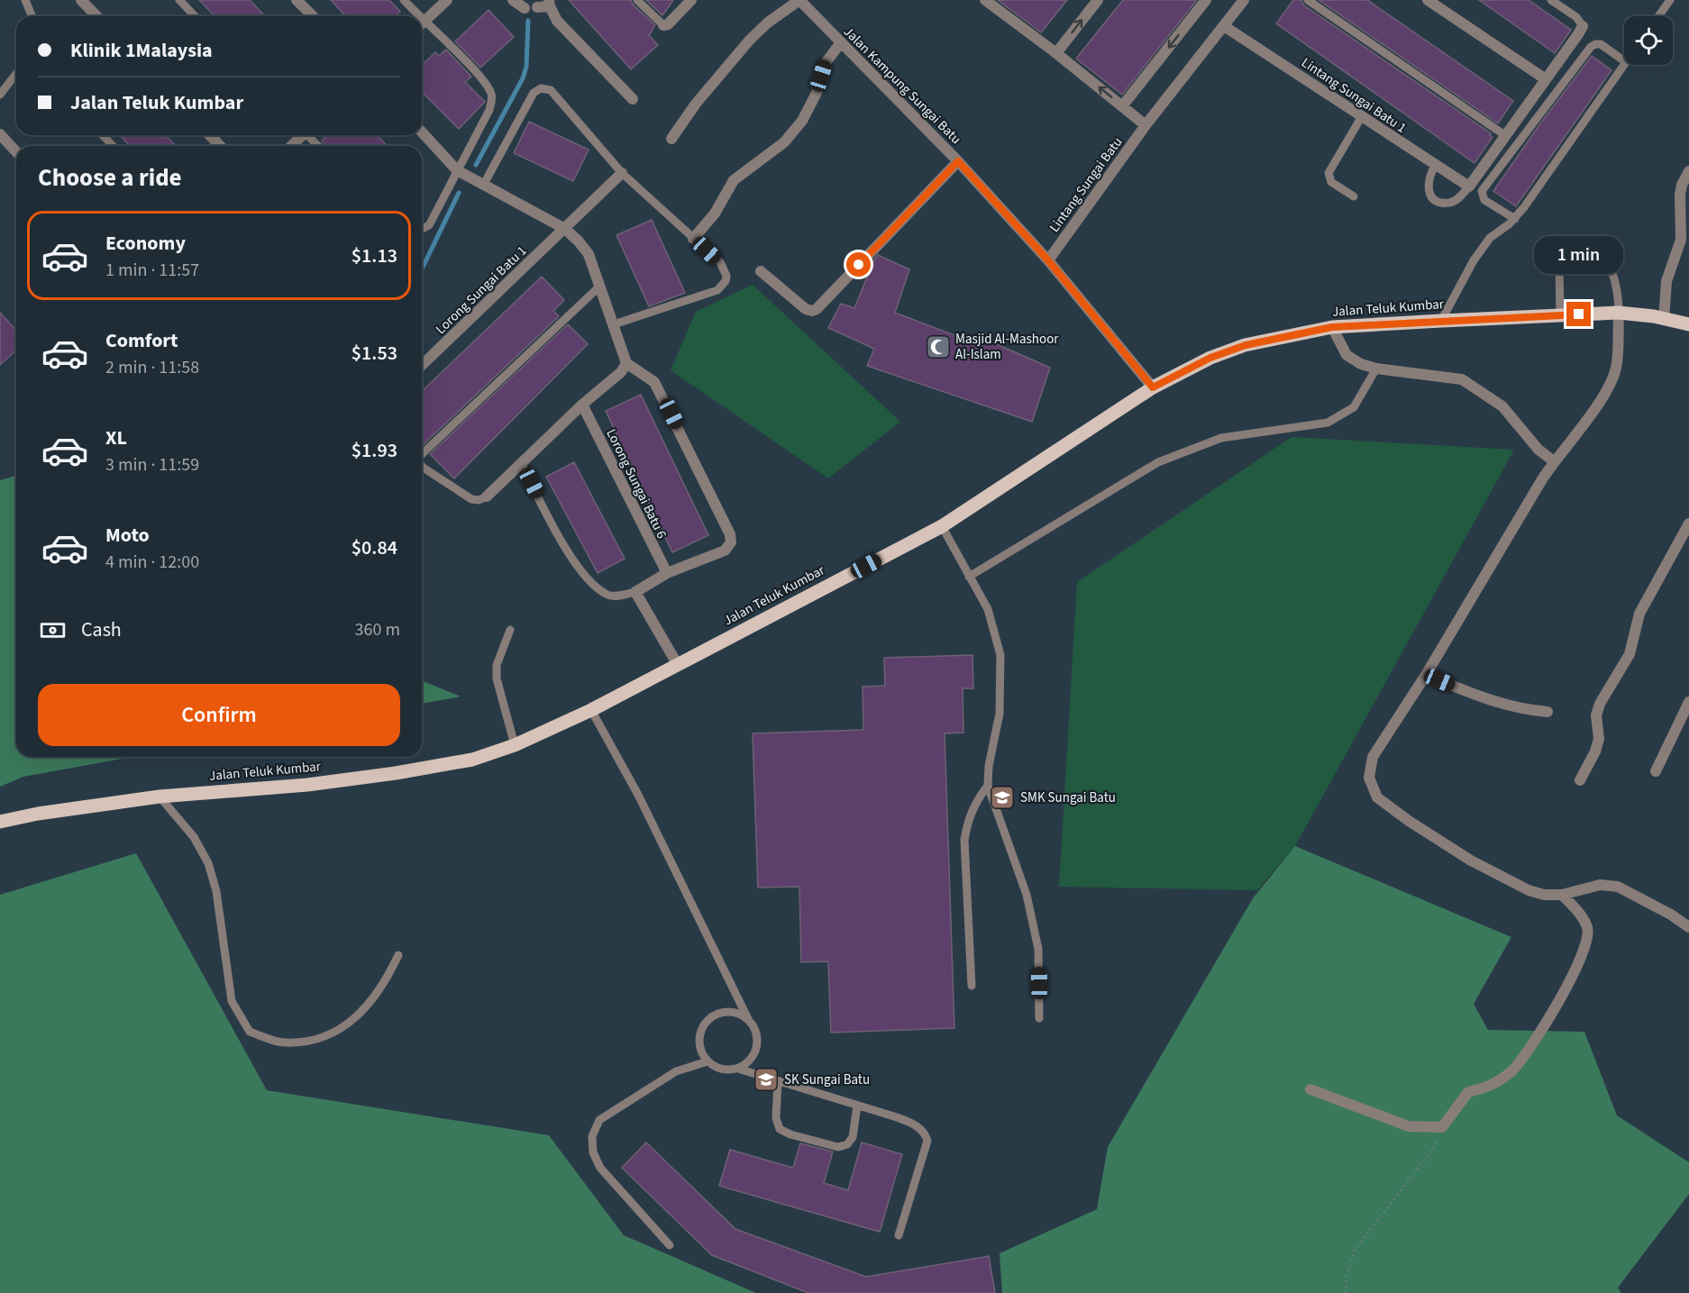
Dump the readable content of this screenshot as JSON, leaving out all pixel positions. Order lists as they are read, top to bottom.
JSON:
{
  "streets": {
    "main road": ["Jalan Teluk Kumbar"],
    "street": [
      "Jalan Kampung Sungai Batu",
      "Lintang Sungai Batu 1",
      "Lintang Sungai Batu",
      "Lorong Sungai Batu 1",
      "Lorong Sungai Batu 6"
    ]
  },
  "crossings": [
    ["Jalan Kampung Sungai Batu", "Lintang Sungai Batu"],
    ["Jalan Kampung Sungai Batu", "Jalan Teluk Kumbar"],
    ["Lintang Sungai Batu 1", "Lintang Sungai Batu"]
  ],
  "places": {
    "mosque": ["Masjid Al-Mashoor Al-Islam"],
    "school or university": ["SMK Sungai Batu", "SK Sungai Batu"]
  },
  "page": {
    "banner": ["Klinik 1Malaysia", "Jalan Teluk Kumbar"],
    "heading": "Choose a ride",
    "list": [
      {
        "name": "Economy",
        "note": "1 min · 11:57",
        "value": "$1.13"
      },
      {
        "name": "Comfort",
        "note": "2 min · 11:58",
        "value": "$1.53"
      },
      {
        "name": "XL",
        "note": "3 min · 11:59",
        "value": "$1.93"
      },
      {
        "name": "Moto",
        "note": "4 min · 12:00",
        "value": "$0.84"
      }
    ],
    "bubble": "1 min",
    "pay": ["Cash", "360 m"],
    "buttons": "Confirm"
  }
}
